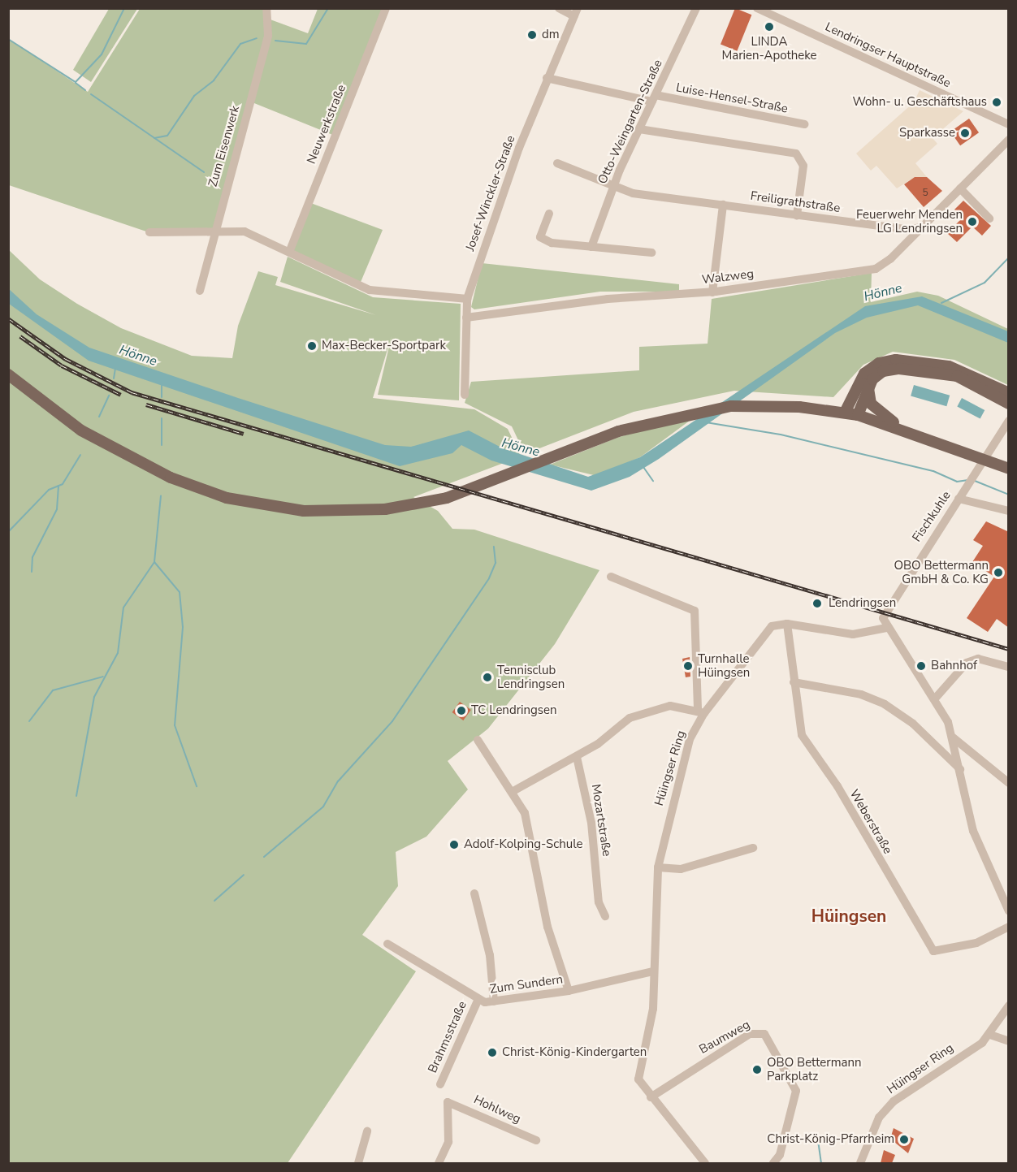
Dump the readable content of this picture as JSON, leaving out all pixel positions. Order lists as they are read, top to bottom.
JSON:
{
  "streets": {
    "street": [
      "Lendringser Hauptstraße",
      "Luise-Hensel-Straße",
      "Otto-Weingarten-Straße",
      "Neuwerkstraße",
      "Zum Eisenwerk",
      "Josef-Winckler-Straße",
      "Freiligrathstraße",
      "Walzweg",
      "Fischkuhle",
      "Hüingser Ring",
      "Mozartstraße",
      "Weberstraße",
      "Zum Sundern",
      "Brahmsstraße",
      "Baumweg",
      "Hohlweg"
    ]
  },
  "crossings": [
    ["Luise-Hensel-Straße", "Otto-Weingarten-Straße"],
    ["Luise-Hensel-Straße", "Josef-Winckler-Straße"],
    ["Otto-Weingarten-Straße", "Freiligrathstraße"],
    ["Josef-Winckler-Straße", "Walzweg"],
    ["Freiligrathstraße", "Walzweg"],
    ["Hüingser Ring", "Weberstraße"],
    ["Hüingser Ring", "Zum Sundern"],
    ["Hüingser Ring", "Baumweg"],
    ["Zum Sundern", "Brahmsstraße"]
  ],
  "districts": ["Hüingsen"],
  "water": ["Hönne"],
  "places": [
    "LINDA Marien-Apotheke",
    "dm",
    "Wohn- u. Geschäftshaus",
    "Sparkasse",
    "Feuerwehr Menden LG Lendringsen",
    "Max-Becker-Sportpark",
    "OBO Bettermann GmbH & Co. KG",
    "Lendringsen",
    "Turnhalle Hüingsen",
    "Bahnhof",
    "Tennisclub Lendringsen",
    "TC Lendringsen",
    "Adolf-Kolping-Schule",
    "Christ-König-Kindergarten",
    "OBO Bettermann Parkplatz",
    "Christ-König-Pfarrheim"
  ],
  "house_numbers": ["5"]
}
